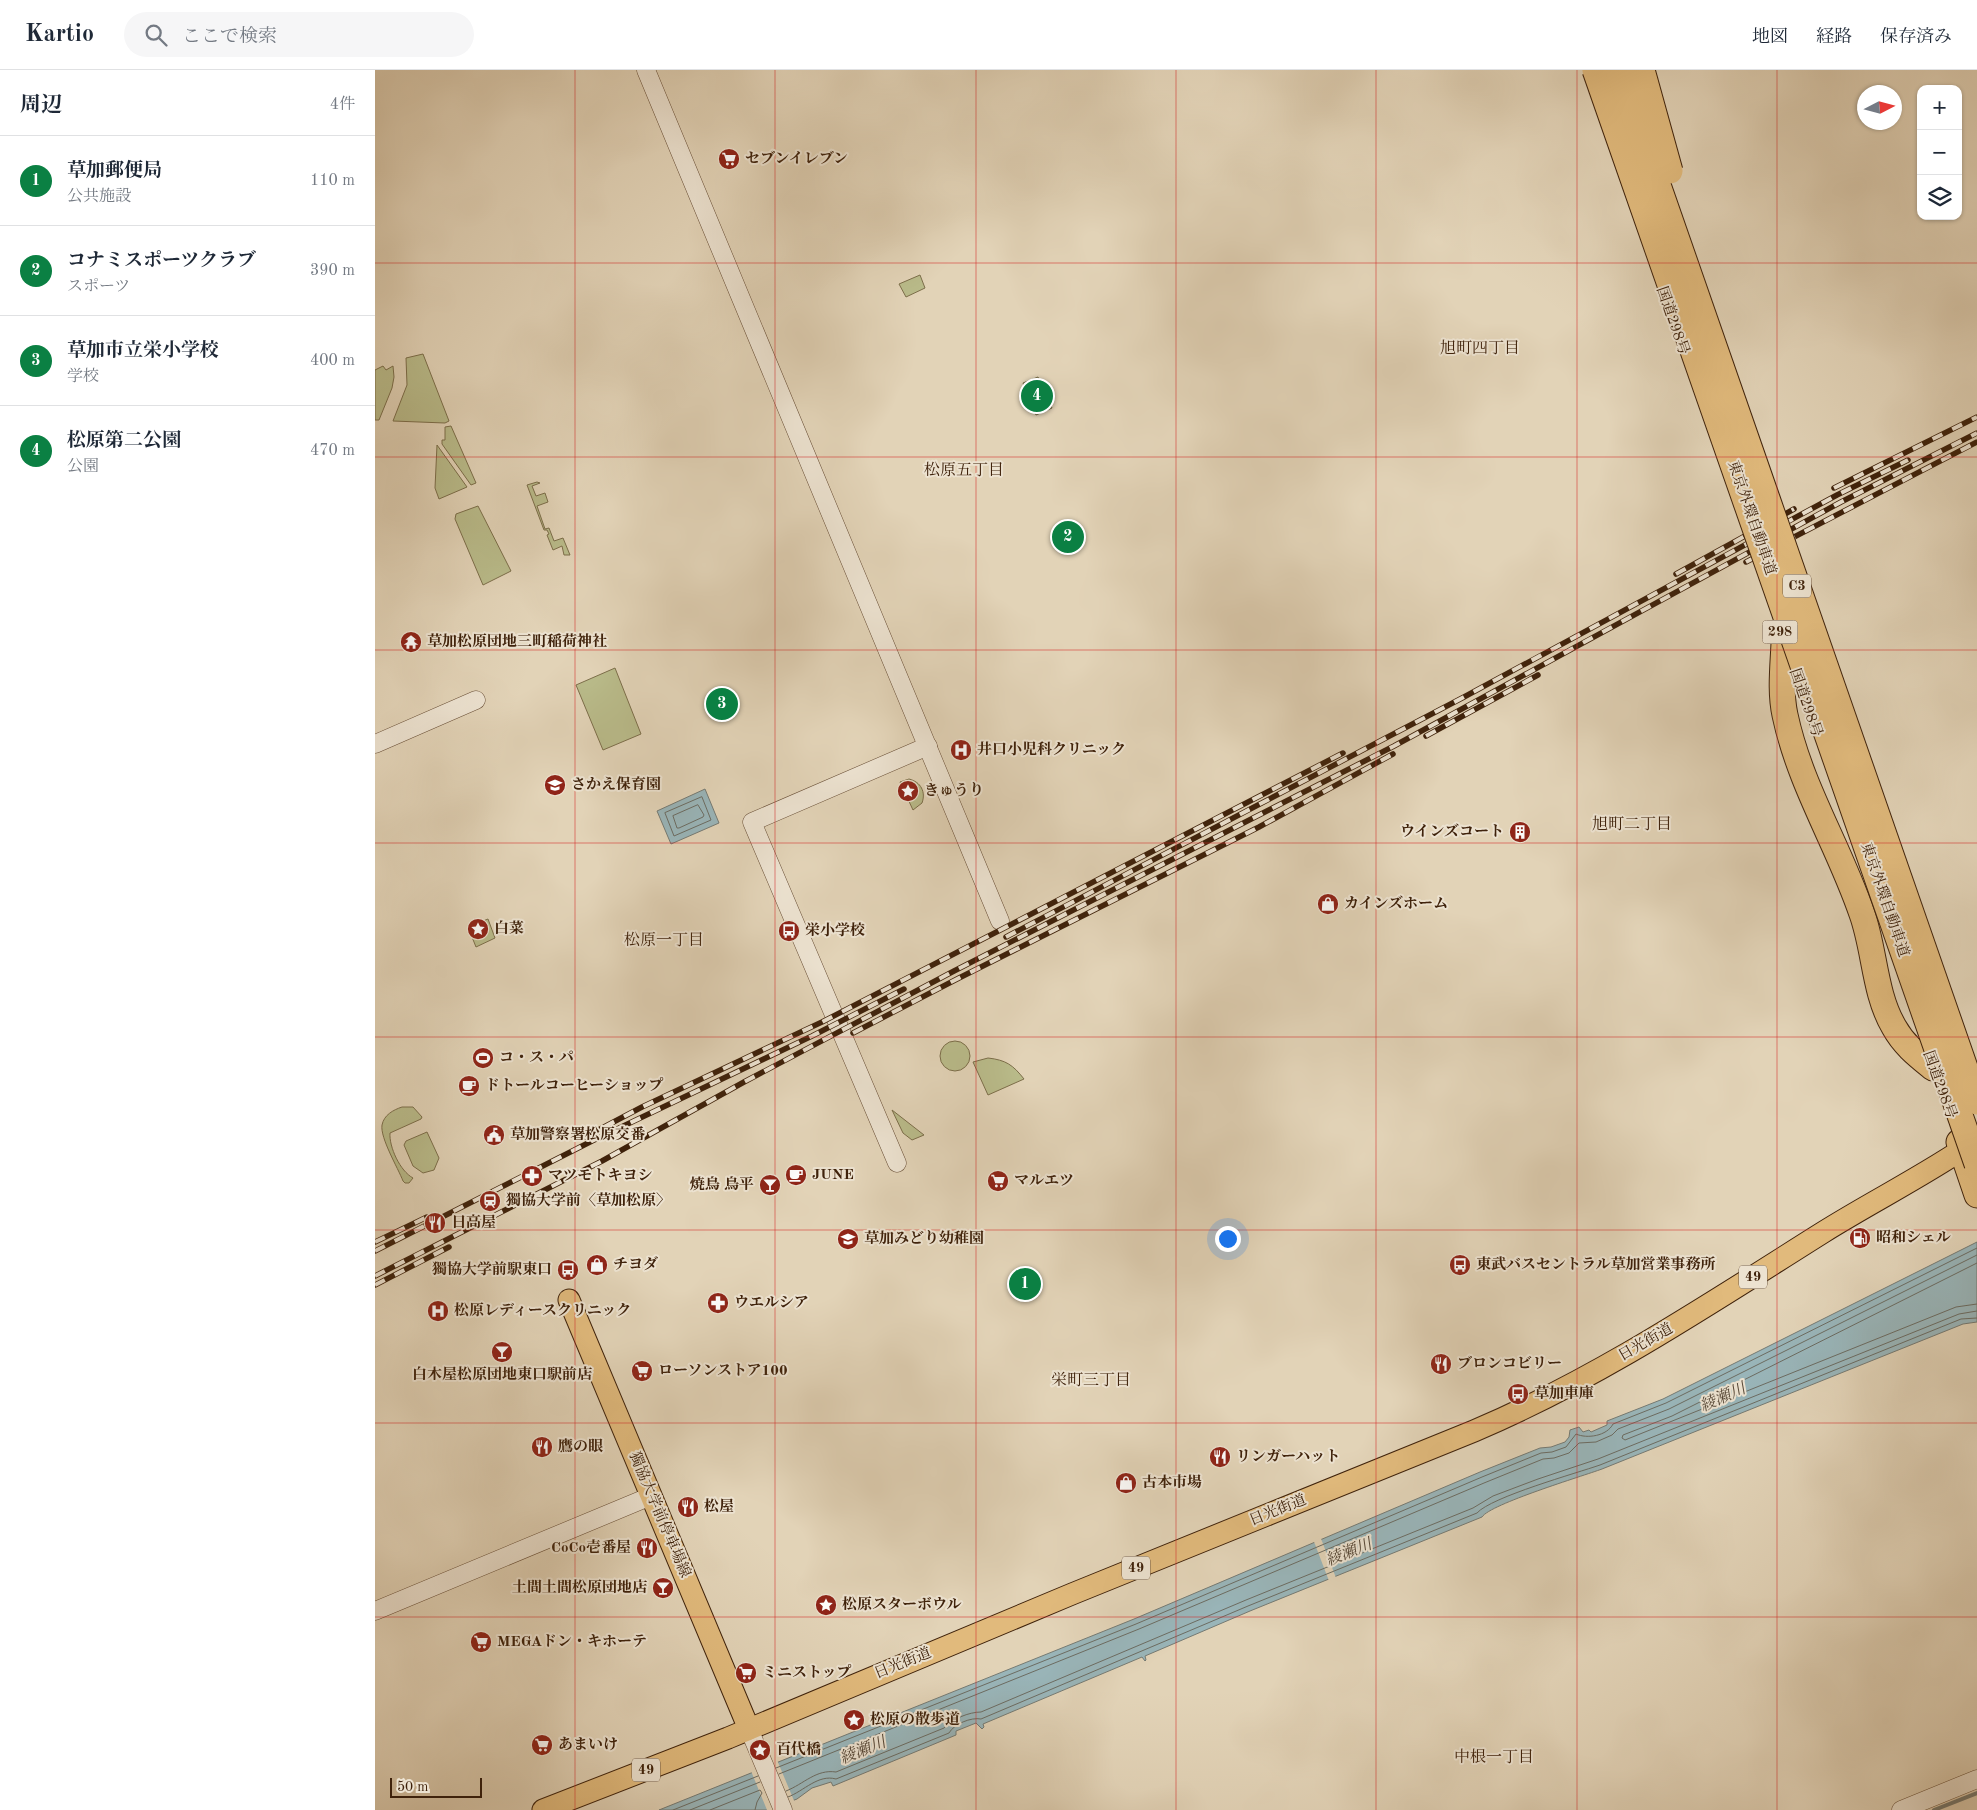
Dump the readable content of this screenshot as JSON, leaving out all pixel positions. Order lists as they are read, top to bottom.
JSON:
{
  "streets": {
    "highway": [
      "国道298号",
      "東京外環自動車道",
      "C3",
      "298"
    ],
    "main road": ["49", "日光街道", "獨協大学前停車場線"]
  },
  "crossings": [
    ["国道298号", "東京外環自動車道"],
    ["国道298号", "日光街道"],
    ["東京外環自動車道", "日光街道"],
    ["日光街道", "獨協大学前停車場線"]
  ],
  "districts": [
    "旭町四丁目",
    "松原五丁目",
    "旭町二丁目",
    "松原一丁目",
    "栄町三丁目",
    "中根一丁目"
  ],
  "water": ["綾瀬川"],
  "places": {
    "supermarket": [
      "セブンイレブン",
      "マルエツ",
      "ローソンストア100",
      "MEGAドン・キホーテ",
      "ミニストップ",
      "あまいけ"
    ],
    "temple": ["草加松原団地三町稲荷神社"],
    "hospital": ["井口小児科クリニック", "松原レディースクリニック"],
    "school or university": ["さかえ保育園", "草加みどり幼稚園"],
    "place": [
      "きゅうり",
      "白菜",
      "松原スターボウル",
      "松原の散歩道",
      "百代橋"
    ],
    "building": ["ウインズコート"],
    "shop": ["カインズホーム", "チヨダ", "古本市場"],
    "bus stop": [
      "栄小学校",
      "東武バスセントラル草加営業事務所",
      "獨協大学前駅東口",
      "草加車庫"
    ],
    "sports": ["コ・ス・パ"],
    "cafe": ["ドトールコーヒーショップ", "JUNE"],
    "public building": ["草加警察署松原交番"],
    "pharmacy": ["マツモトキヨシ", "ウエルシア"],
    "bar": ["焼鳥 鳥平", "白木屋松原団地東口駅前店", "土間土間松原団地店"],
    "station": ["獨協大学前〈草加松原〉"],
    "restaurant": [
      "日高屋",
      "ブロンコビリー",
      "鷹の眼",
      "リンガーハット",
      "松屋",
      "CoCo壱番屋"
    ],
    "fuel station": ["昭和シェル"]
  },
  "scale_bar": "50 m",
  "north": "right",
  "page": {
    "header": "Kartio",
    "search": "ここで検索",
    "nav": ["地図", "経路", "保存済み"],
    "heading": ["周辺", "4件"],
    "map_buttons": ["+", "−"],
    "list": [
      {
        "mark": "1",
        "name": "草加郵便局",
        "note": "公共施設",
        "value": "110 m"
      },
      {
        "mark": "2",
        "name": "コナミスポーツクラブ",
        "note": "スポーツ",
        "value": "390 m"
      },
      {
        "mark": "3",
        "name": "草加市立栄小学校",
        "note": "学校",
        "value": "400 m"
      },
      {
        "mark": "4",
        "name": "松原第二公園",
        "note": "公園",
        "value": "470 m"
      }
    ],
    "pins": [
      "4",
      "2",
      "3",
      "1"
    ],
    "scale": "50 m"
  }
}
